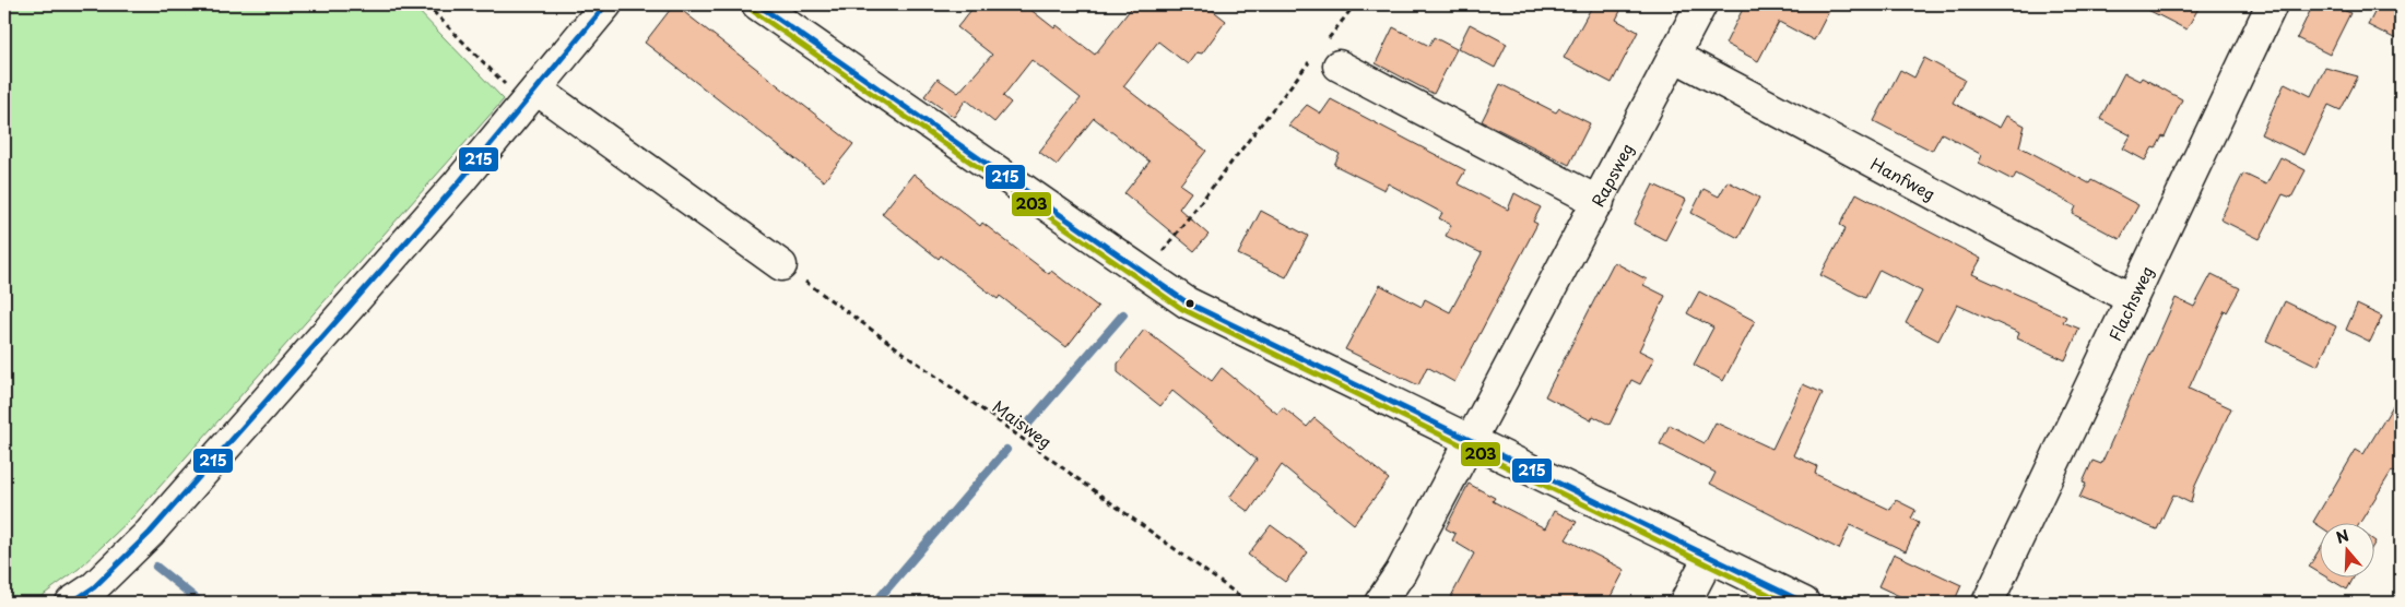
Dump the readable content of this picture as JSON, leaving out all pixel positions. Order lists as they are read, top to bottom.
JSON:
{
  "streets": {
    "street": ["Rapsweg", "Hanfweg", "Flachsweg"],
    "path": ["Maisweg"]
  },
  "crossings": [
    ["Rapsweg", "Hanfweg"],
    ["Hanfweg", "Flachsweg"]
  ],
  "lines": ["transit line 215", "transit line 203"],
  "north": "top"
}
